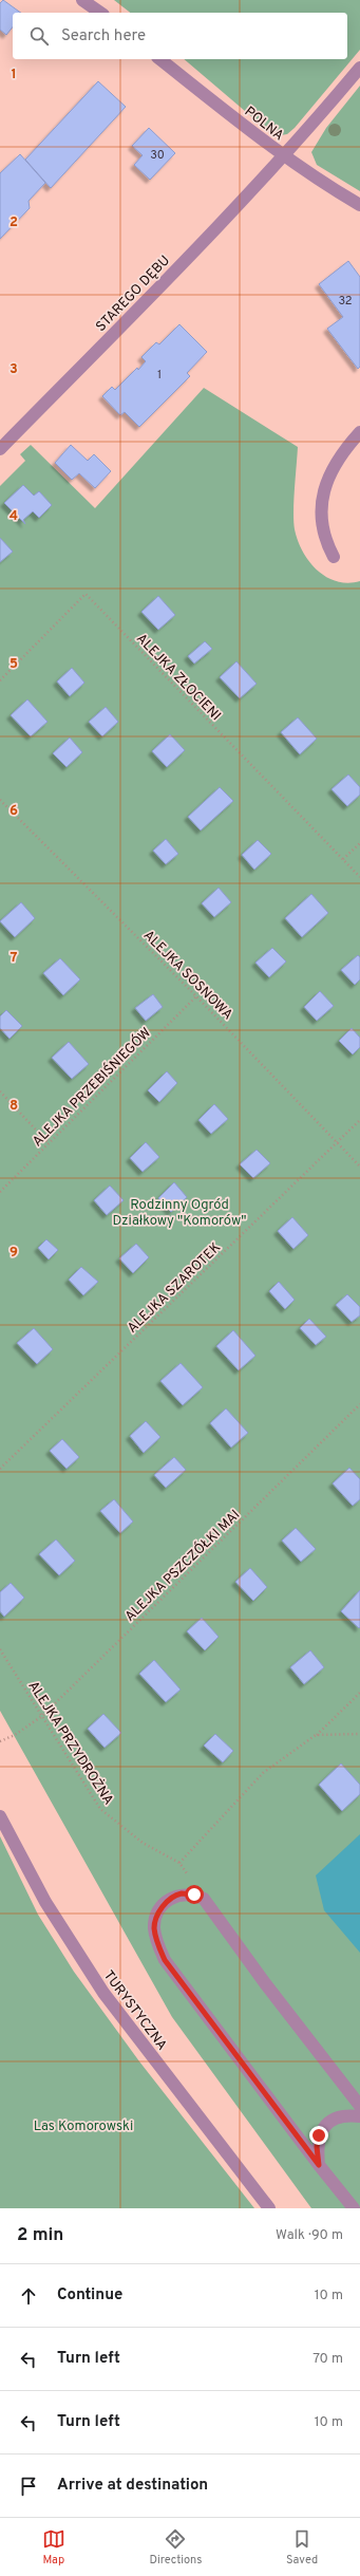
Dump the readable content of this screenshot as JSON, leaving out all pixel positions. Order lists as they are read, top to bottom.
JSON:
{
  "streets": {
    "street": ["POLNA", "STAREGO DĘBU", "TURYSTYCZNA"],
    "path": [
      "ALEJKA ZŁOCIENI",
      "ALEJKA SOSNOWA",
      "ALEJKA PRZEBIŚNIEGÓW",
      "ALEJKA SZAROTEK",
      "ALEJKA PSZCZÓŁKI MAI",
      "ALEJKA PRZYDROŻNA"
    ]
  },
  "crossings": [
    ["POLNA", "STAREGO DĘBU"],
    ["ALEJKA SOSNOWA", "ALEJKA PRZEBIŚNIEGÓW"],
    ["ALEJKA SOSNOWA", "ALEJKA SZAROTEK"],
    ["ALEJKA PSZCZÓŁKI MAI", "ALEJKA PRZYDROŻNA"]
  ],
  "parks": ["Rodzinny Ogród Działkowy \"Komorów\"", "Las Komorowski"],
  "house_numbers": ["30", "32", "1"],
  "page": {
    "search": "Search here",
    "heading": ["2 min", "Walk · 90 m"],
    "list": [
      ["Continue", "10 m"],
      ["Turn left", "70 m"],
      ["Turn left", "10 m"],
      "Arrive at destination"
    ],
    "nav": ["Map", "Directions", "Saved"]
  },
  "grid": {
    "rows": [
      "1",
      "2",
      "3",
      "4",
      "5",
      "6",
      "7",
      "8",
      "9"
    ]
  }
}
